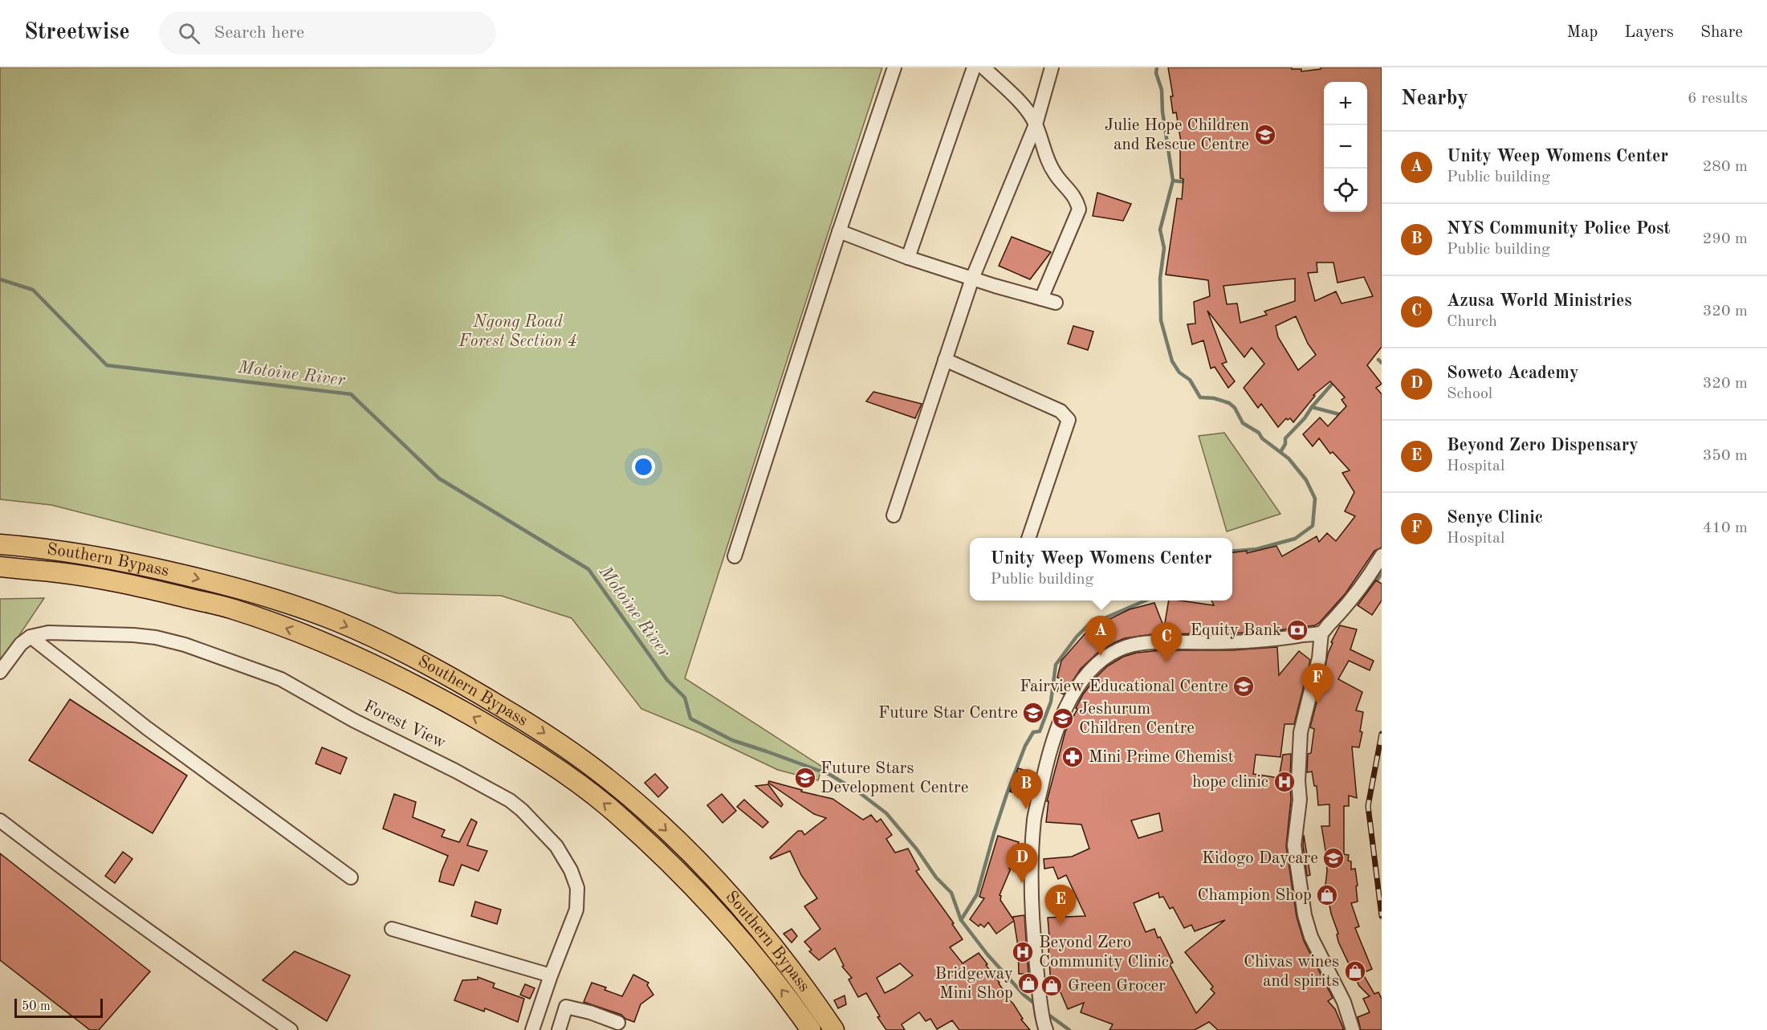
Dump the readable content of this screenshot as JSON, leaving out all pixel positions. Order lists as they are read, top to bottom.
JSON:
{
  "streets": {
    "highway": ["Southern Bypass"],
    "street": ["Forest View"]
  },
  "water": ["Motoine River"],
  "parks": ["Ngong Road Forest Section 4"],
  "places": {
    "school or university": [
      "Julie Hope Children and Rescue Centre",
      "Fairview Educational Centre",
      "Future Star Centre",
      "Jeshurum Children Centre",
      "Future Stars Development Centre",
      "Kidogo Daycare"
    ],
    "bank": ["Equity Bank"],
    "pharmacy": ["Mini Prime Chemist"],
    "hospital": ["hope clinic", "Beyond Zero Community Clinic"],
    "shop": [
      "Champion Shop",
      "Chivas wines and spirits",
      "Bridgeway Mini Shop",
      "Green Grocer"
    ]
  },
  "scale_bar": "50 m",
  "page": {
    "header": "Streetwise",
    "search": "Search here",
    "nav": ["Map", "Layers", "Share"],
    "heading": ["Nearby", "6 results"],
    "map_buttons": ["+", "−"],
    "list": [
      {
        "mark": "A",
        "name": "Unity Weep Womens Center",
        "note": "Public building",
        "value": "280 m"
      },
      {
        "mark": "B",
        "name": "NYS Community Police Post",
        "note": "Public building",
        "value": "290 m"
      },
      {
        "mark": "C",
        "name": "Azusa World Ministries",
        "note": "Church",
        "value": "320 m"
      },
      {
        "mark": "D",
        "name": "Soweto Academy",
        "note": "School",
        "value": "320 m"
      },
      {
        "mark": "E",
        "name": "Beyond Zero Dispensary",
        "note": "Hospital",
        "value": "350 m"
      },
      {
        "mark": "F",
        "name": "Senye Clinic",
        "note": "Hospital",
        "value": "410 m"
      }
    ],
    "popup": ["Unity Weep Womens Center", "Public building"],
    "pins": [
      "A",
      "C",
      "F",
      "B",
      "D",
      "E"
    ],
    "scale": "50 m"
  }
}
